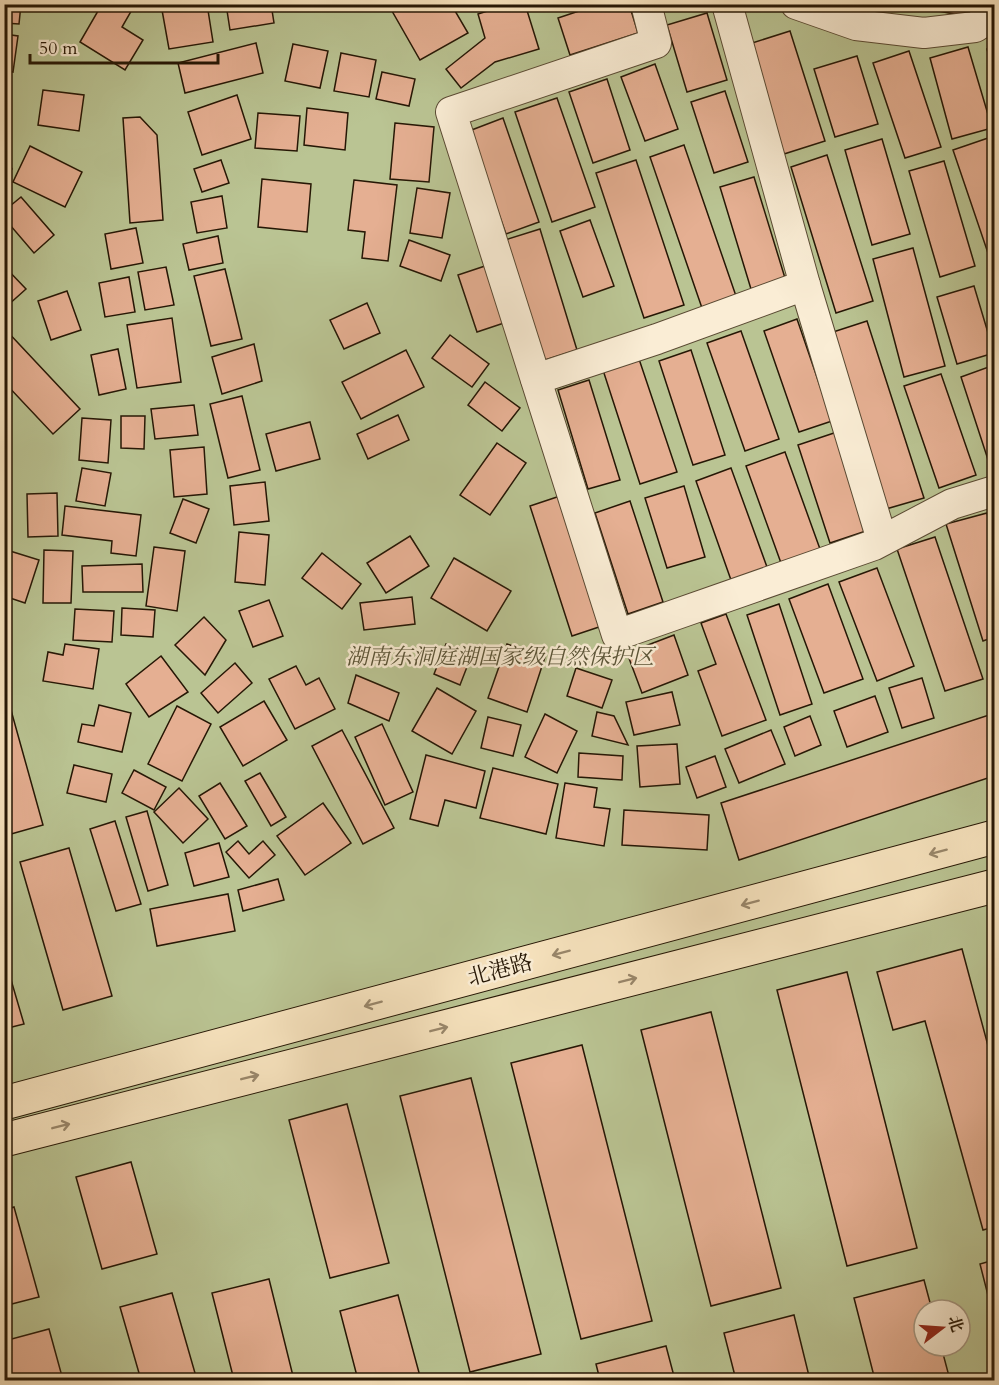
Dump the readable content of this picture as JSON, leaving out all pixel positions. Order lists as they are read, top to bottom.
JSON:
{
  "streets": {
    "main road": ["北港路"]
  },
  "parks": ["湖南东洞庭湖国家级自然保护区"],
  "scale_bar": "50 m",
  "north": "right"
}
